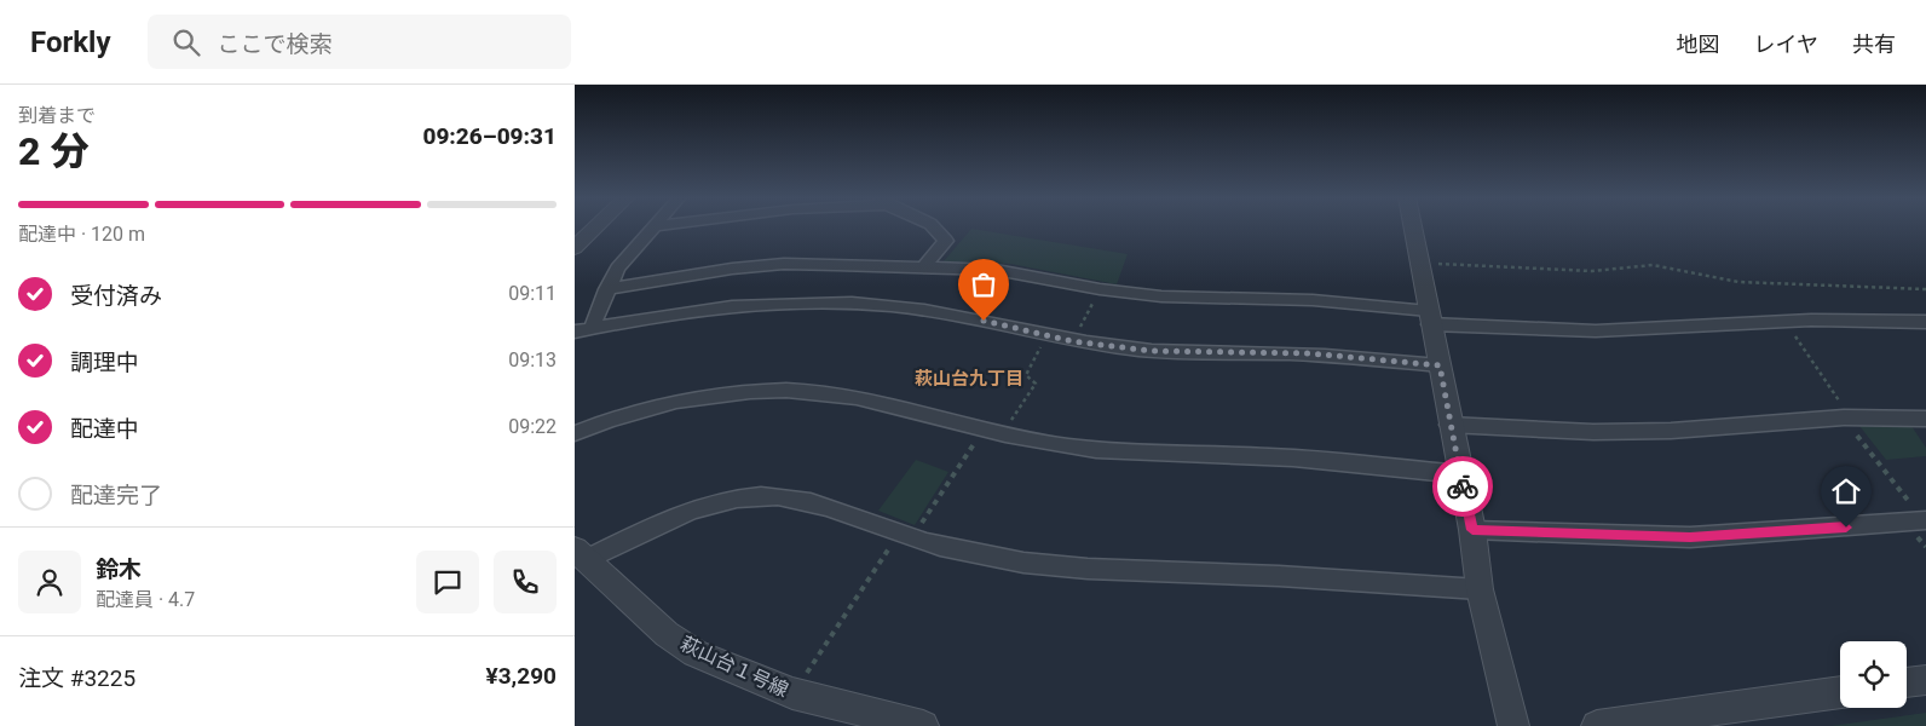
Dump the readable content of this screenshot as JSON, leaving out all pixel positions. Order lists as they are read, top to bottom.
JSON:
{
  "streets": {
    "street": ["萩山台１号線"]
  },
  "districts": ["萩山台九丁目"],
  "page": {
    "header": "Forkly",
    "search": "ここで検索",
    "nav": ["地図", "レイヤ", "共有"],
    "heading": ["2 分", "到着まで", "09:26–09:31"],
    "panel": [
      "鈴木",
      "配達員 · 4.7",
      "注文 #3225",
      "¥3,290"
    ],
    "bar": "配達中 · 120 m",
    "list": [
      ["受付済み", "09:11"],
      ["調理中", "09:13"],
      ["配達中", "09:22"],
      "配達完了"
    ]
  }
}
